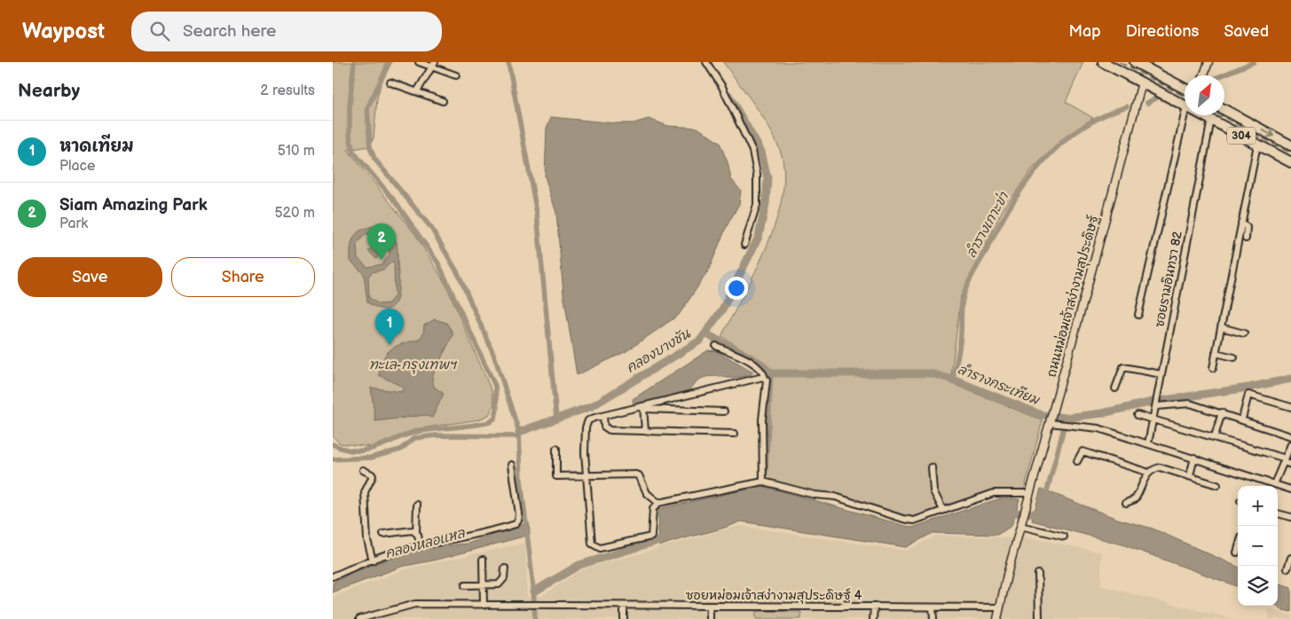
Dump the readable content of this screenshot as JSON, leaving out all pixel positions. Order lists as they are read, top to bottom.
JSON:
{
  "streets": {
    "highway": ["304"],
    "street": ["ซอยรามอินทรา 82", "ถนนหม่อมเจ้าสง่างามสุประดิษฐ์", "ซอยหม่อมเจ้าสง่างามสุประดิษฐ์ 4"]
  },
  "crossings": [
    ["304", "ซอยรามอินทรา 82"],
    ["304", "ถนนหม่อมเจ้าสง่างามสุประดิษฐ์"],
    ["ถนนหม่อมเจ้าสง่างามสุประดิษฐ์", "ซอยหม่อมเจ้าสง่างามสุประดิษฐ์ 4"]
  ],
  "water": [
    "ลำรางเกาะข่า",
    "คลองบางชัน",
    "ทะเล-กรุงเทพฯ",
    "ลำรางกระเทียม",
    "คลองหลอแหล"
  ],
  "north": "top right",
  "page": {
    "header": "Waypost",
    "search": "Search here",
    "nav": ["Map", "Directions", "Saved"],
    "heading": ["Nearby", "2 results"],
    "list": [
      {
        "mark": "1",
        "name": "หาดเทียม",
        "note": "Place",
        "value": "510 m"
      },
      {
        "mark": "2",
        "name": "Siam Amazing Park",
        "note": "Park",
        "value": "520 m"
      }
    ],
    "pins": ["2", "1"],
    "buttons": ["Save", "Share"],
    "map_buttons": ["+", "−"]
  }
}
